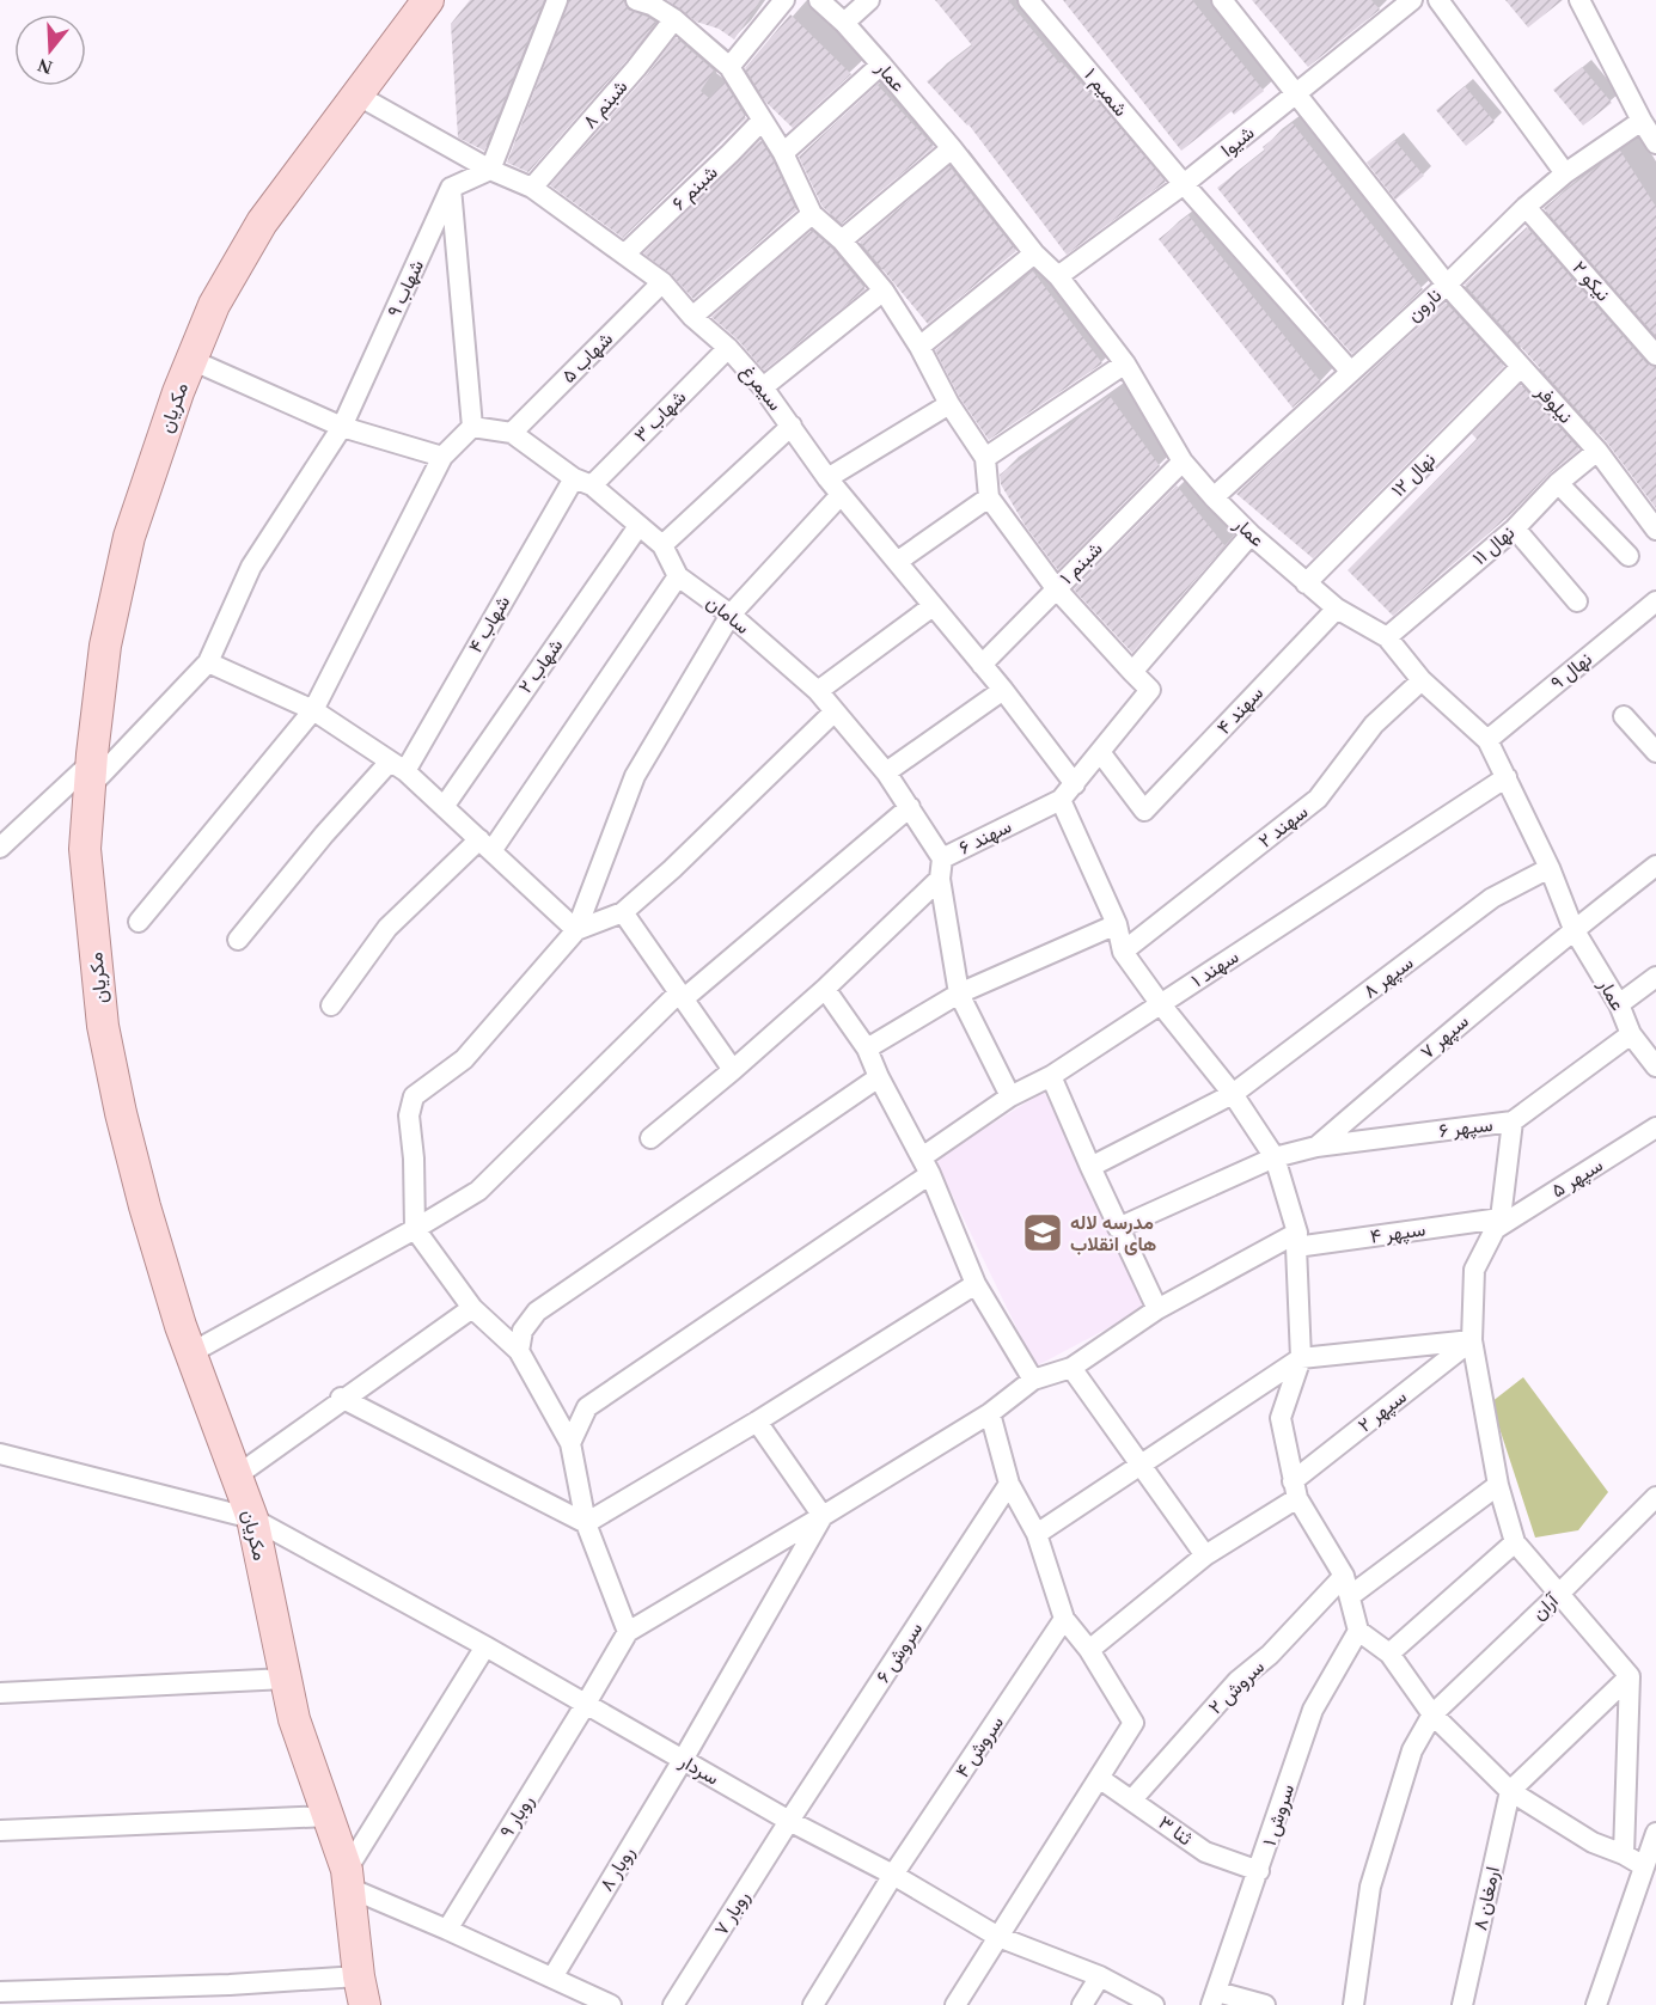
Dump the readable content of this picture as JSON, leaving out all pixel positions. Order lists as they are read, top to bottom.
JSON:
{
  "streets": {
    "main road": ["مکریان"],
    "street": [
      "عمار",
      "شمیم ۱",
      "شبنم ۸",
      "شیوا",
      "شبنم ۶",
      "نیکو ۲",
      "شهاب ۹",
      "نارون",
      "شهاب ۵",
      "سیمرغ",
      "نیلوفر",
      "شهاب ۳",
      "نهال ۱۲",
      "نهال ۱۱",
      "شبنم ۱",
      "سامان",
      "شهاب ۴",
      "شهاب ۲",
      "نهال ۹",
      "سهند ۴",
      "سهند ۲",
      "سهند ۶",
      "سهند ۱",
      "سپهر ۸",
      "سپهر ۷",
      "سپهر ۶",
      "سپهر ۵",
      "سپهر ۴",
      "سپهر ۲",
      "آران",
      "سروش ۶",
      "سروش ۲",
      "سروش ۴",
      "سردار",
      "سروش ۱",
      "روبار ۹",
      "ثنا ۳",
      "روبار ۸",
      "ارمغان ۸",
      "روبار ۷"
    ]
  },
  "crossings": [
    ["عمار", "شیوا"],
    ["عمار", "نارون"],
    ["عمار", "نهال ۱۲"],
    ["عمار", "نهال ۱۱"],
    ["عمار", "شبنم ۱"],
    ["عمار", "نهال ۹"],
    ["عمار", "سهند ۴"],
    ["عمار", "سهند ۲"],
    ["عمار", "سهند ۱"],
    ["عمار", "سپهر ۸"],
    ["عمار", "سپهر ۷"],
    ["عمار", "سپهر ۶"],
    ["شمیم ۱", "شیوا"],
    ["شمیم ۱", "نارون"],
    ["شبنم ۸", "سیمرغ"],
    ["شیوا", "نیلوفر"],
    ["شبنم ۶", "سیمرغ"],
    ["نیکو ۲", "نارون"],
    ["شهاب ۹", "مکریان"],
    ["نارون", "نیلوفر"],
    ["شهاب ۵", "سیمرغ"],
    ["شهاب ۵", "سامان"],
    ["سیمرغ", "مکریان"],
    ["سیمرغ", "شهاب ۳"],
    ["سیمرغ", "شبنم ۱"],
    ["سیمرغ", "سهند ۶"],
    ["نیلوفر", "نهال ۱۲"],
    ["نیلوفر", "نهال ۱۱"],
    ["مکریان", "سردار"],
    ["شهاب ۳", "سامان"],
    ["شهاب ۳", "شهاب ۴"],
    ["سامان", "شهاب ۴"],
    ["سامان", "شهاب ۲"],
    ["سامان", "سهند ۶"],
    ["سهند ۴", "سهند ۶"],
    ["سپهر ۷", "سپهر ۶"],
    ["سپهر ۵", "سپهر ۴"],
    ["سروش ۶", "سردار"],
    ["سروش ۶", "روبار ۷"],
    ["سروش ۲", "ثنا ۳"],
    ["سروش ۴", "سردار"],
    ["سردار", "روبار ۹"],
    ["سردار", "روبار ۸"],
    ["سردار", "روبار ۷"],
    ["سروش ۱", "ثنا ۳"]
  ],
  "places": {
    "school or university": ["مدرسه لاله های انقلاب"]
  },
  "north": "bottom"
}
